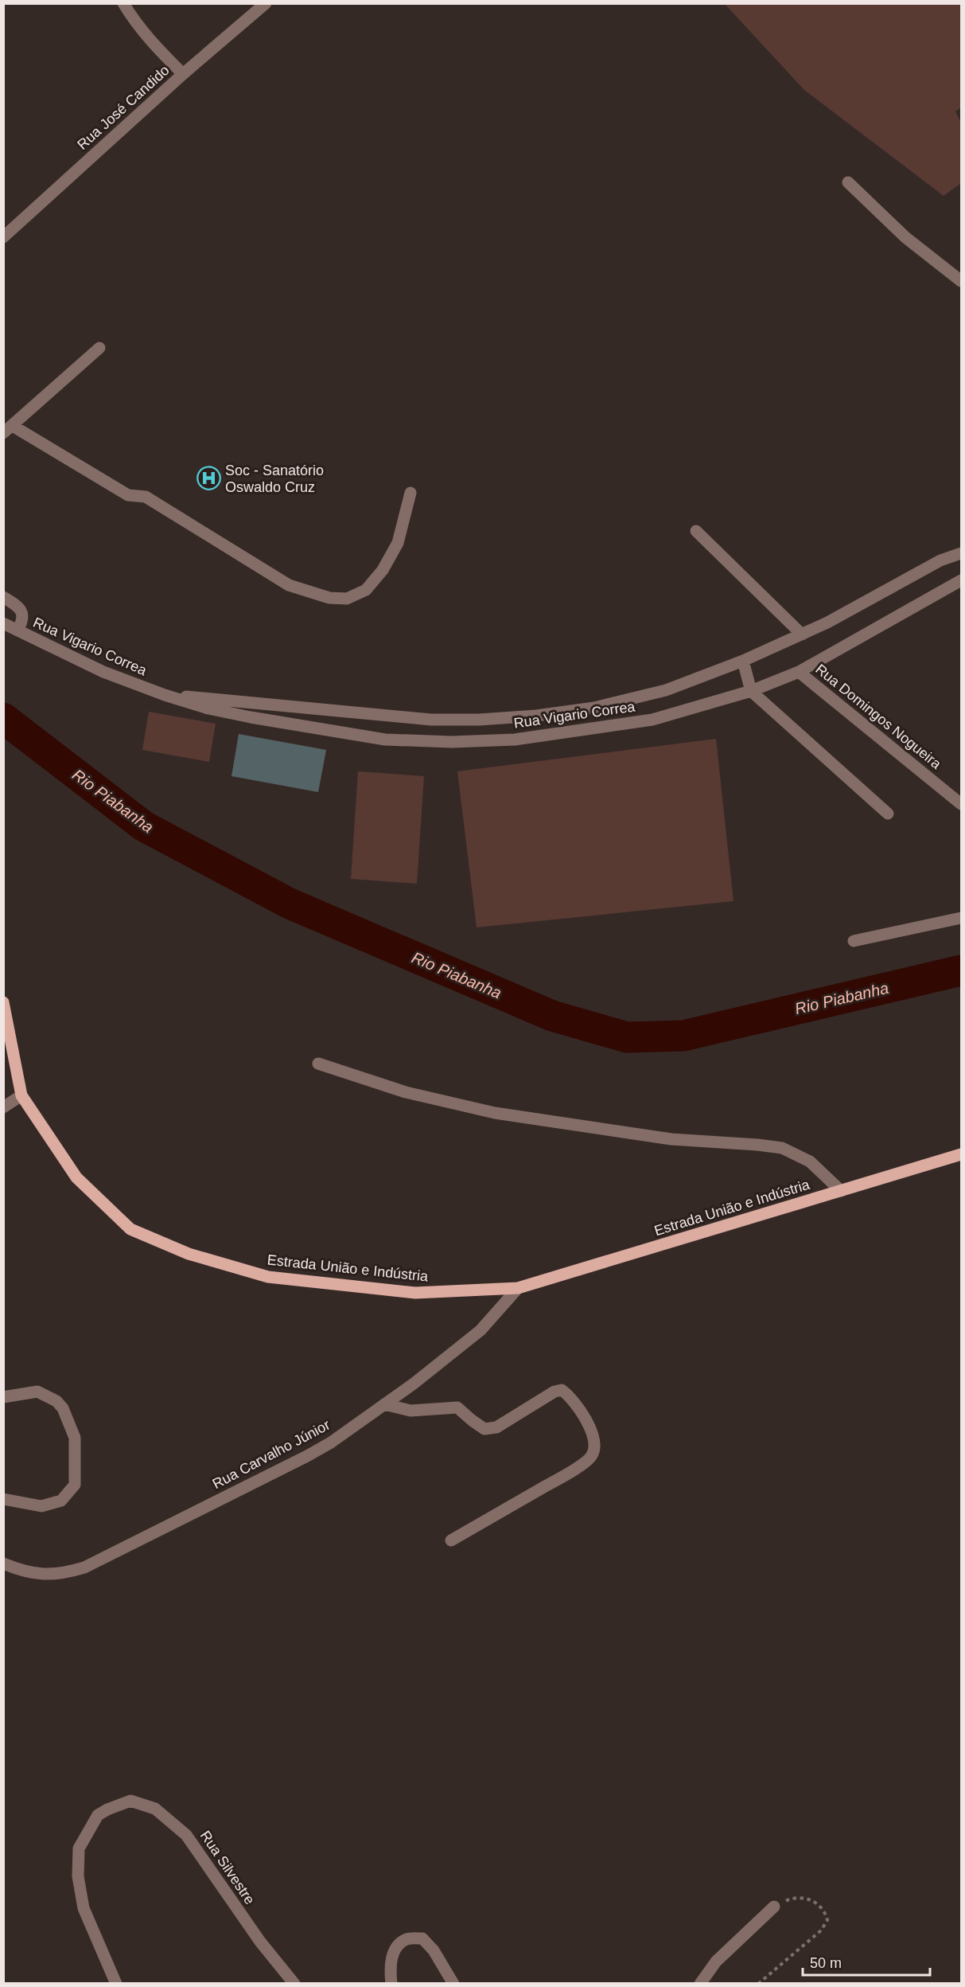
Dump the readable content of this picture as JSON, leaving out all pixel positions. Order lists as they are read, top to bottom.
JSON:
{
  "streets": {
    "main road": ["Estrada União e Indústria"],
    "street": [
      "Rua José Candido",
      "Rua Vigario Correa",
      "Rua Domingos Nogueira",
      "Rua Carvalho Júnior",
      "Rua Silvestre"
    ]
  },
  "crossings": [
    ["Rua Vigario Correa", "Rua Domingos Nogueira"],
    ["Estrada União e Indústria", "Rua Carvalho Júnior"]
  ],
  "water": ["Rio Piabanha"],
  "places": {
    "hospital": ["Soc - Sanatório Oswaldo Cruz"]
  },
  "scale_bar": "50 m"
}
